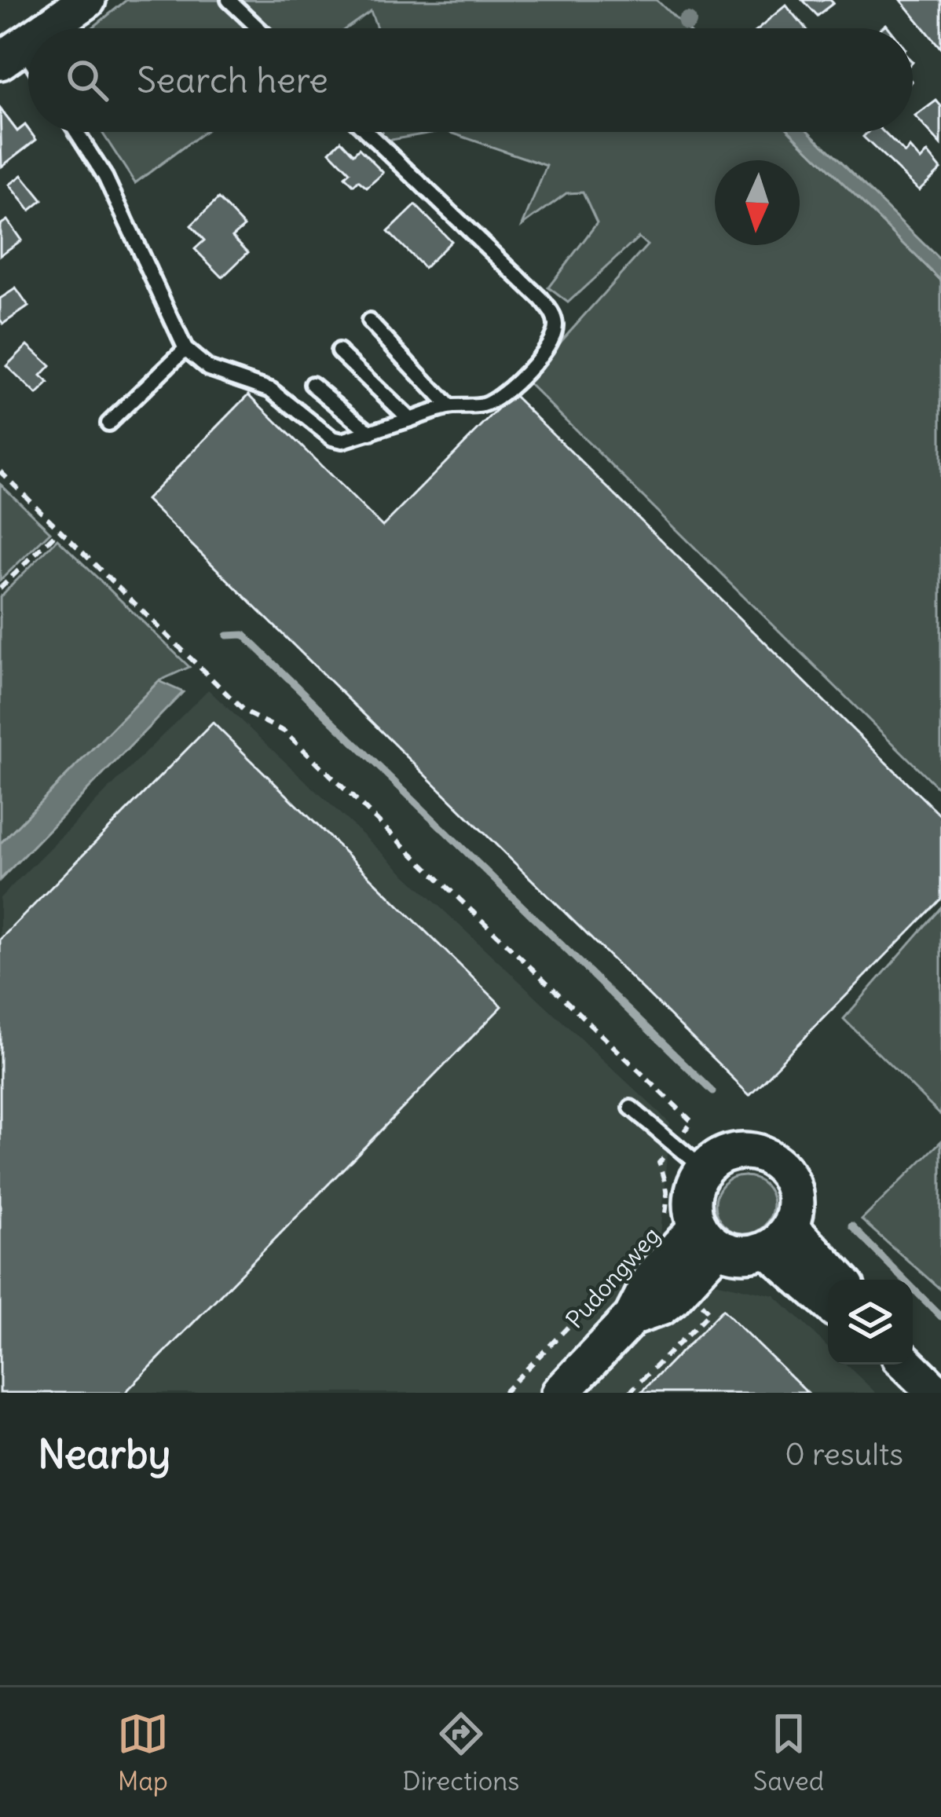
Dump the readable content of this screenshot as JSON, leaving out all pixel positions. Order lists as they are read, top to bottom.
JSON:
{
  "streets": {
    "street": ["Pudongweg"]
  },
  "north": "bottom",
  "page": {
    "search": "Search here",
    "heading": ["Nearby", "0 results"],
    "nav": ["Map", "Directions", "Saved"]
  }
}
